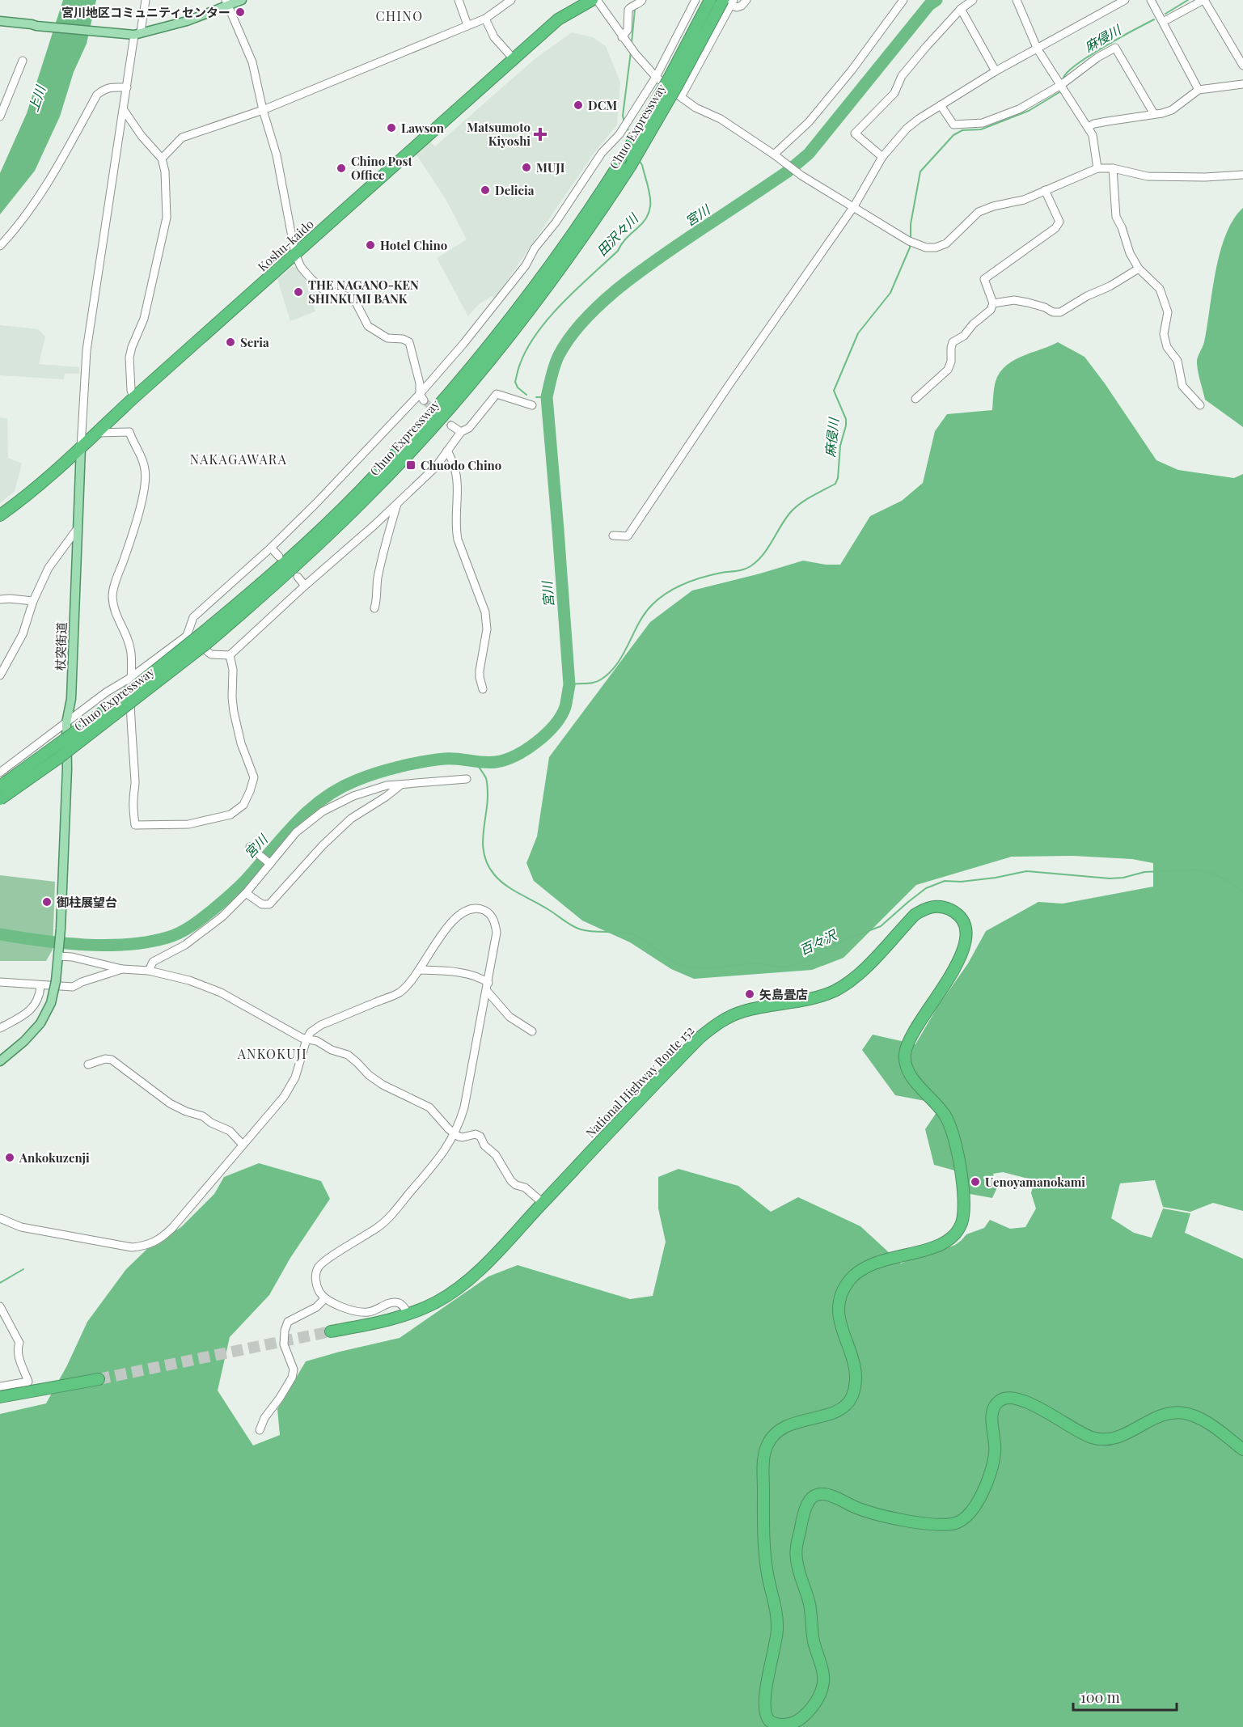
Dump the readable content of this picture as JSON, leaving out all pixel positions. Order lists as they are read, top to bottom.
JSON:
{
  "streets": {
    "highway": ["Chuo Expressway", "Koshu-kaido", "National Highway Route 152"],
    "main road": ["杖突街道"]
  },
  "crossings": [
    ["Koshu-kaido", "杖突街道"]
  ],
  "districts": ["CHINO", "NAKAGAWARA", "ANKOKUJI"],
  "water": [
    "麻侵川",
    "上川",
    "宮川",
    "田沢々川",
    "百々沢"
  ],
  "places": {
    "other": [
      "宮川地区コミュニティセンター",
      "DCM",
      "Lawson",
      "MUJI",
      "Chino Post Office",
      "Delicia",
      "Hotel Chino",
      "THE NAGANO-KEN SHINKUMI BANK",
      "Seria",
      "御柱展望台",
      "矢島畳店",
      "Ankokuzenji",
      "Uenoyamanokami"
    ],
    "health": ["Matsumoto Kiyoshi"],
    "transit": ["Chuodo Chino"]
  },
  "scale_bar": "100 m"
}
